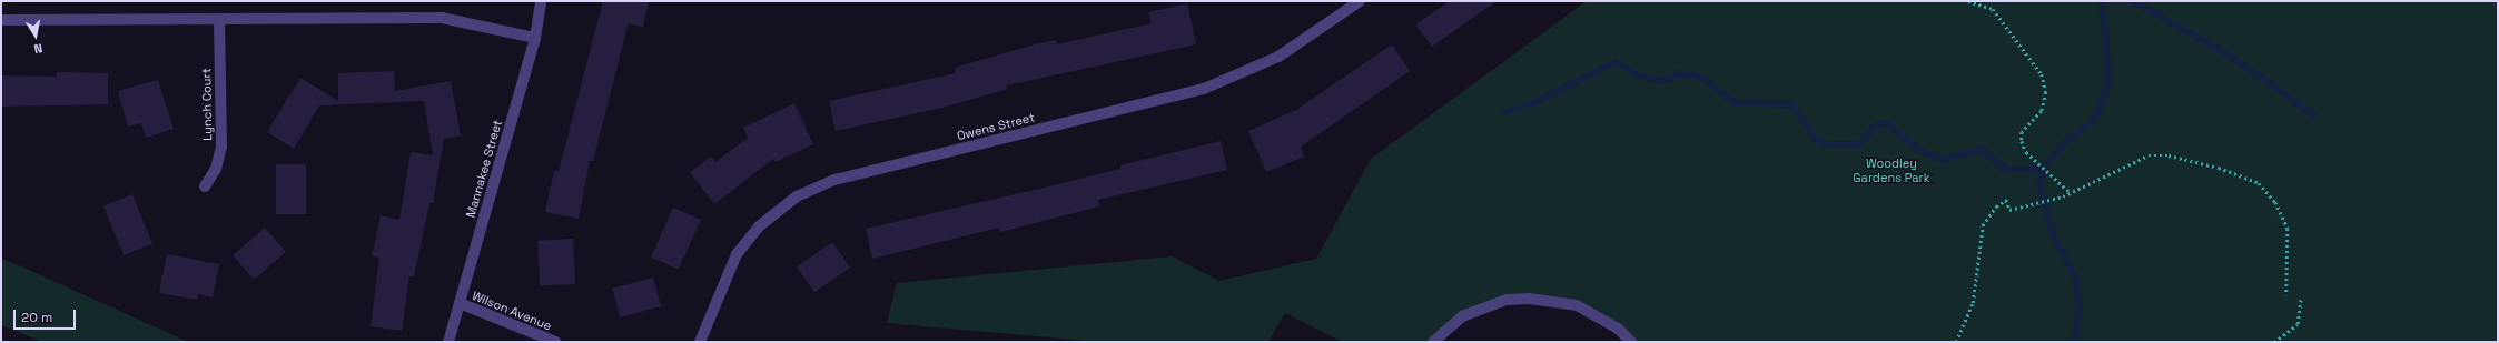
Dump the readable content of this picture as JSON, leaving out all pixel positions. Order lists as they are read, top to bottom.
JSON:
{
  "streets": {
    "street": [
      "Lynch Court",
      "Owens Street",
      "Mannakee Street",
      "Wilson Avenue"
    ]
  },
  "crossings": [
    ["Mannakee Street", "Wilson Avenue"]
  ],
  "parks": ["Woodley Gardens Park"],
  "scale_bar": "20 m",
  "north": "bottom"
}
